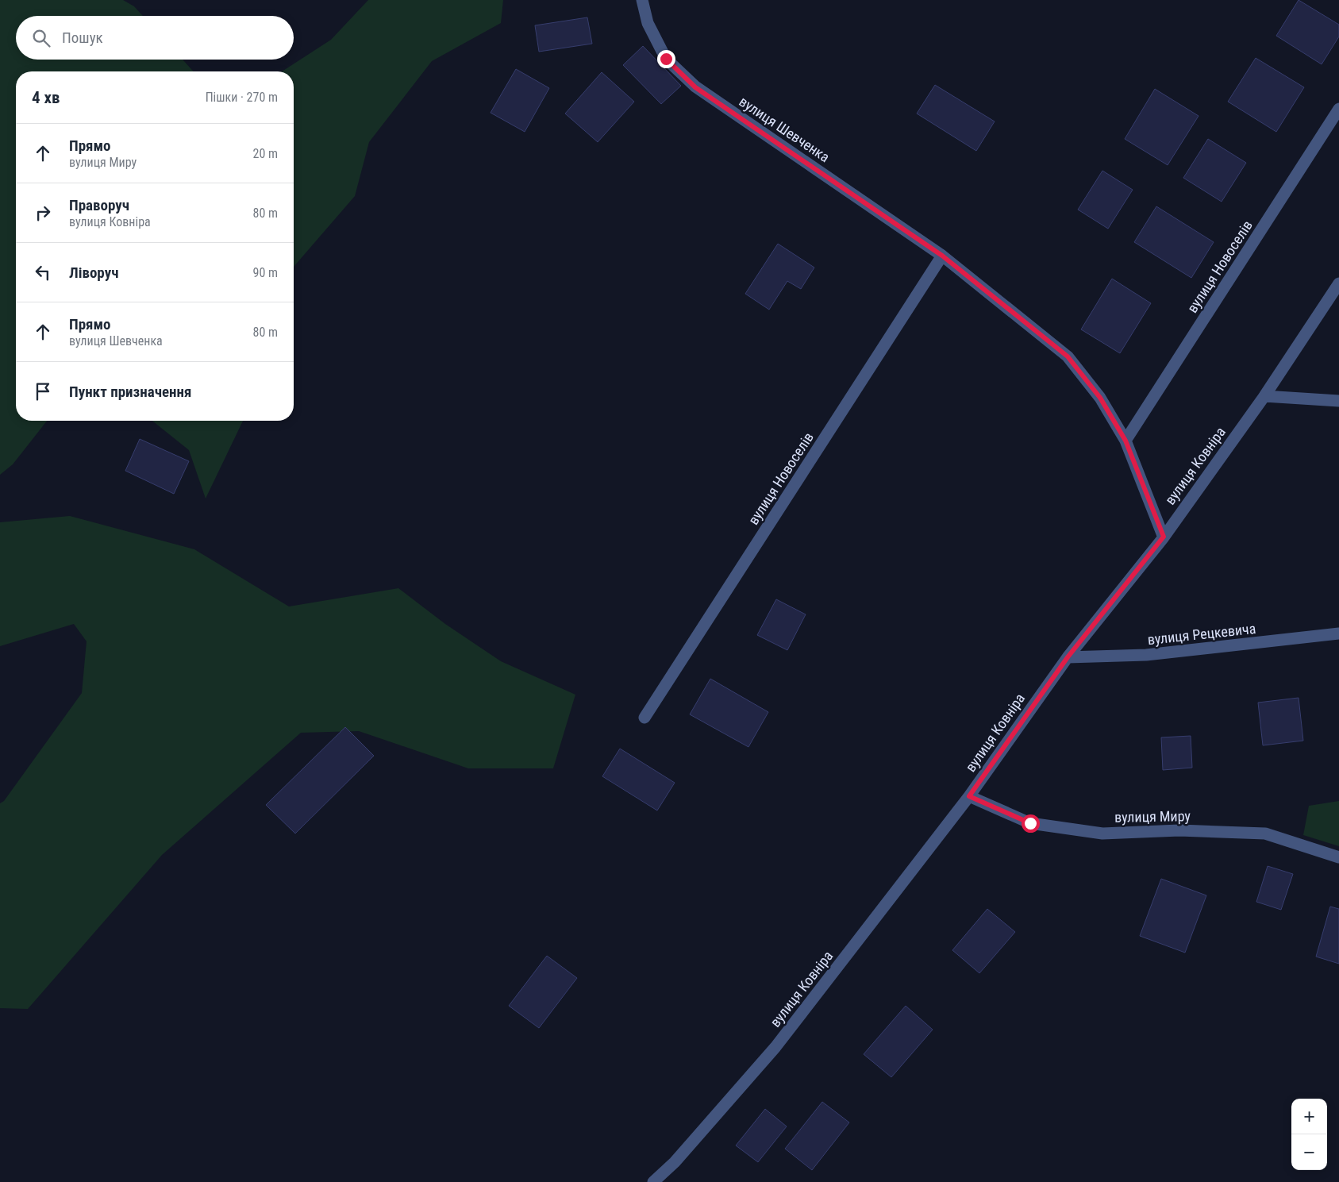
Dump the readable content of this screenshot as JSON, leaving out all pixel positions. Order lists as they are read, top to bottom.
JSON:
{
  "streets": {
    "street": [
      "вулиця Шевченка",
      "вулиця Новоселів",
      "вулиця Ковніра",
      "вулиця Рецкевича",
      "вулиця Миру"
    ]
  },
  "crossings": [
    ["вулиця Шевченка", "вулиця Новоселів"],
    ["вулиця Шевченка", "вулиця Ковніра"],
    ["вулиця Ковніра", "вулиця Рецкевича"],
    ["вулиця Ковніра", "вулиця Миру"]
  ],
  "page": {
    "search": "Пошук",
    "heading": ["4 хв", "Пішки · 270 m"],
    "list": [
      ["Прямо", "вулиця Миру", "20 m"],
      ["Праворуч", "вулиця Ковніра", "80 m"],
      ["Ліворуч", "90 m"],
      ["Прямо", "вулиця Шевченка", "80 m"],
      "Пункт призначення"
    ],
    "map_buttons": ["+", "−"]
  }
}
